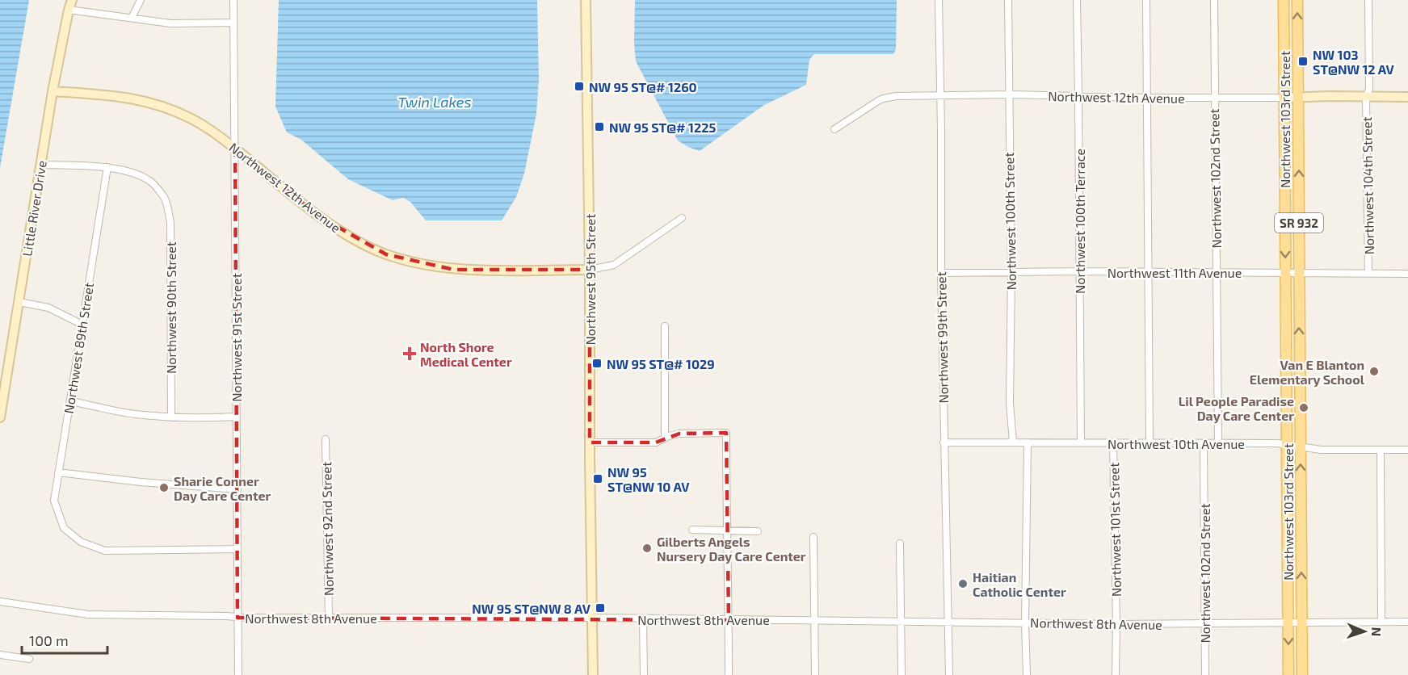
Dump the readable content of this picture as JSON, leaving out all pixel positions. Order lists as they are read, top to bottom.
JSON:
{
  "streets": {
    "main road": ["Northwest 103rd Street", "SR 932"],
    "street": [
      "Northwest 12th Avenue",
      "Northwest 102nd Street",
      "Northwest 104th Street",
      "Little River Drive",
      "Northwest 100th Street",
      "Northwest 100th Terrace",
      "Northwest 11th Avenue",
      "Northwest 95th Street",
      "Northwest 90th Street",
      "Northwest 91st Street",
      "Northwest 99th Street",
      "Northwest 89th Street",
      "Northwest 10th Avenue",
      "Northwest 92nd Street",
      "Northwest 101st Street",
      "Northwest 8th Avenue"
    ]
  },
  "crossings": [
    ["Northwest 12th Avenue", "Northwest 103rd Street"],
    ["Northwest 12th Avenue", "Northwest 102nd Street"],
    ["Northwest 12th Avenue", "Northwest 104th Street"],
    ["Northwest 12th Avenue", "Little River Drive"],
    ["Northwest 12th Avenue", "Northwest 100th Street"],
    ["Northwest 12th Avenue", "Northwest 100th Terrace"],
    ["Northwest 12th Avenue", "Northwest 95th Street"],
    ["Northwest 12th Avenue", "Northwest 91st Street"],
    ["Northwest 12th Avenue", "Northwest 99th Street"],
    ["Northwest 103rd Street", "Northwest 11th Avenue"],
    ["Northwest 103rd Street", "Northwest 10th Avenue"],
    ["Northwest 103rd Street", "Northwest 8th Avenue"],
    ["Northwest 102nd Street", "Northwest 11th Avenue"],
    ["Northwest 102nd Street", "Northwest 10th Avenue"],
    ["Northwest 102nd Street", "Northwest 8th Avenue"],
    ["Northwest 104th Street", "Northwest 11th Avenue"],
    ["Northwest 100th Street", "Northwest 11th Avenue"],
    ["Northwest 100th Street", "Northwest 10th Avenue"],
    ["Northwest 100th Terrace", "Northwest 11th Avenue"],
    ["Northwest 100th Terrace", "Northwest 10th Avenue"],
    ["Northwest 11th Avenue", "Northwest 99th Street"],
    ["Northwest 95th Street", "Northwest 8th Avenue"],
    ["Northwest 90th Street", "Northwest 89th Street"],
    ["Northwest 91st Street", "Northwest 89th Street"],
    ["Northwest 91st Street", "Northwest 8th Avenue"],
    ["Northwest 99th Street", "Northwest 10th Avenue"],
    ["Northwest 99th Street", "Northwest 8th Avenue"],
    ["Northwest 10th Avenue", "Northwest 101st Street"],
    ["Northwest 92nd Street", "Northwest 8th Avenue"],
    ["Northwest 101st Street", "Northwest 8th Avenue"]
  ],
  "water": ["Twin Lakes"],
  "places": {
    "transit": [
      "NW 103 ST@NW 12 AV",
      "NW 95 ST@# 1260",
      "NW 95 ST@# 1225",
      "NW 95 ST@# 1029",
      "NW 95 ST@NW 10 AV",
      "NW 95 ST@NW 8 AV"
    ],
    "health": ["North Shore Medical Center"],
    "other": [
      "Van E Blanton Elementary School",
      "Lil People Paradise Day Care Center",
      "Sharie Conner Day Care Center",
      "Gilberts Angels Nursery Day Care Center",
      "Haitian Catholic Center"
    ]
  },
  "scale_bar": "100 m",
  "north": "right"
}
